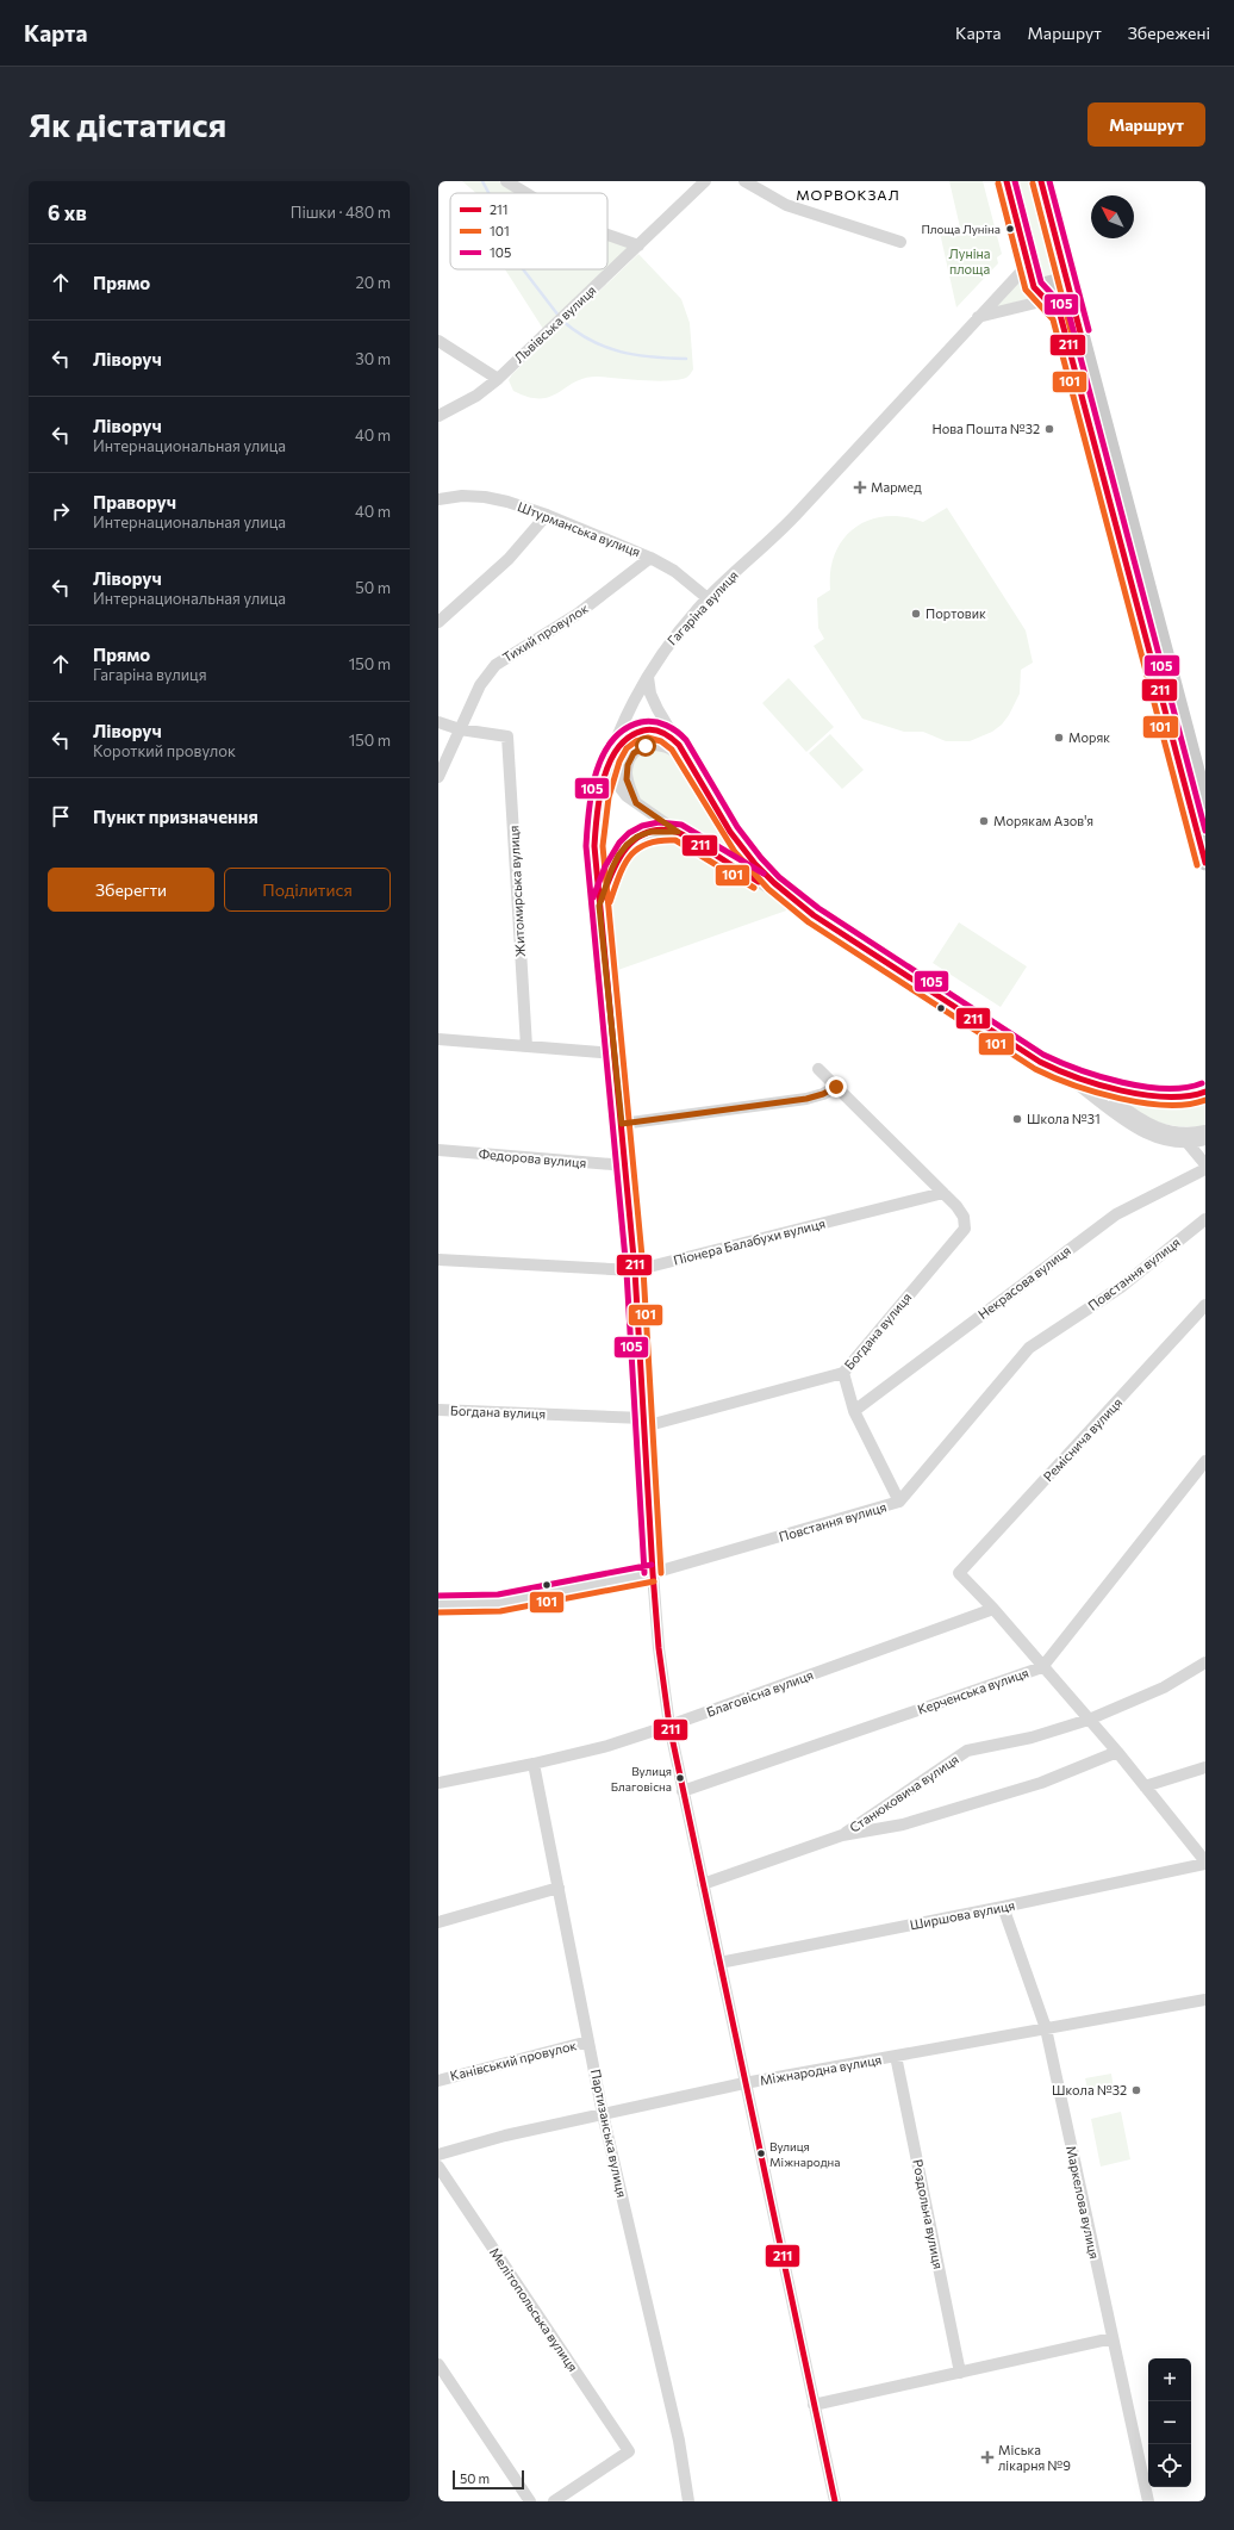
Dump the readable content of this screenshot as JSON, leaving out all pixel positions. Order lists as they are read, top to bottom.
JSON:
{
  "streets": {
    "street": [
      "Львівська вулиця",
      "Штурманська вулиця",
      "Гагаріна вулиця",
      "Тихий провулок",
      "Житомирська вулиця",
      "Федорова вулиця",
      "Піонера Балабухи вулиця",
      "Повстання вулиця",
      "Некрасова вулиця",
      "Богдана вулиця",
      "Реміснича вулиця",
      "Керченська вулиця",
      "Благовісна вулиця",
      "Станюковича вулиця",
      "Ширшова вулиця",
      "Канівський провулок",
      "Міжнародна вулиця",
      "Партизанська вулиця",
      "Маркелова вулиця",
      "Роздольна вулиця",
      "Мелітопольська вулиця"
    ]
  },
  "crossings": [
    ["Штурманська вулиця", "Гагаріна вулиця"],
    ["Штурманська вулиця", "Тихий провулок"],
    ["Гагаріна вулиця", "Федорова вулиця"],
    ["Гагаріна вулиця", "Піонера Балабухи вулиця"],
    ["Гагаріна вулиця", "Повстання вулиця"],
    ["Гагаріна вулиця", "Богдана вулиця"],
    ["Гагаріна вулиця", "Керченська вулиця"],
    ["Гагаріна вулиця", "Благовісна вулиця"],
    ["Гагаріна вулиця", "Станюковича вулиця"],
    ["Гагаріна вулиця", "Ширшова вулиця"],
    ["Гагаріна вулиця", "Міжнародна вулиця"],
    ["Тихий провулок", "Житомирська вулиця"],
    ["Піонера Балабухи вулиця", "Богдана вулиця"],
    ["Реміснича вулиця", "Благовісна вулиця"],
    ["Благовісна вулиця", "Партизанська вулиця"],
    ["Ширшова вулиця", "Маркелова вулиця"],
    ["Канівський провулок", "Партизанська вулиця"],
    ["Міжнародна вулиця", "Партизанська вулиця"],
    ["Міжнародна вулиця", "Маркелова вулиця"],
    ["Міжнародна вулиця", "Роздольна вулиця"]
  ],
  "districts": ["МОРВОКЗАЛ"],
  "parks": ["Луніна площа"],
  "places": {
    "other": [
      "Площа Луніна",
      "Нова Пошта №32",
      "Портовик",
      "Моряк",
      "Морякам Азов'я",
      "Школа №31",
      "Вулиця Благовісна",
      "Школа №32",
      "Вулиця Міжнародна"
    ],
    "health": ["Мармед", "Міська лікарня №9"]
  },
  "lines": ["transit line 211", "transit line 105", "transit line 101"],
  "legend": ["211", "101", "105"],
  "scale_bar": "50 m",
  "north": "top left",
  "page": {
    "header": "Карта",
    "nav": ["Карта", "Маршрут", "Збережені"],
    "buttons": [
      "Маршрут",
      ["Зберегти", "Поділитися"]
    ],
    "title": "Як дістатися",
    "heading": ["6 хв", "Пішки · 480 m"],
    "list": [
      ["Прямо", "20 m"],
      ["Ліворуч", "30 m"],
      ["Ліворуч", "Интернациональная улица", "40 m"],
      ["Праворуч", "Интернациональная улица", "40 m"],
      ["Ліворуч", "Интернациональная улица", "50 m"],
      ["Прямо", "Гагаріна вулиця", "150 m"],
      ["Ліворуч", "Короткий провулок", "150 m"],
      "Пункт призначення"
    ],
    "map_buttons": ["+", "−"],
    "scale": "50 m"
  }
}
